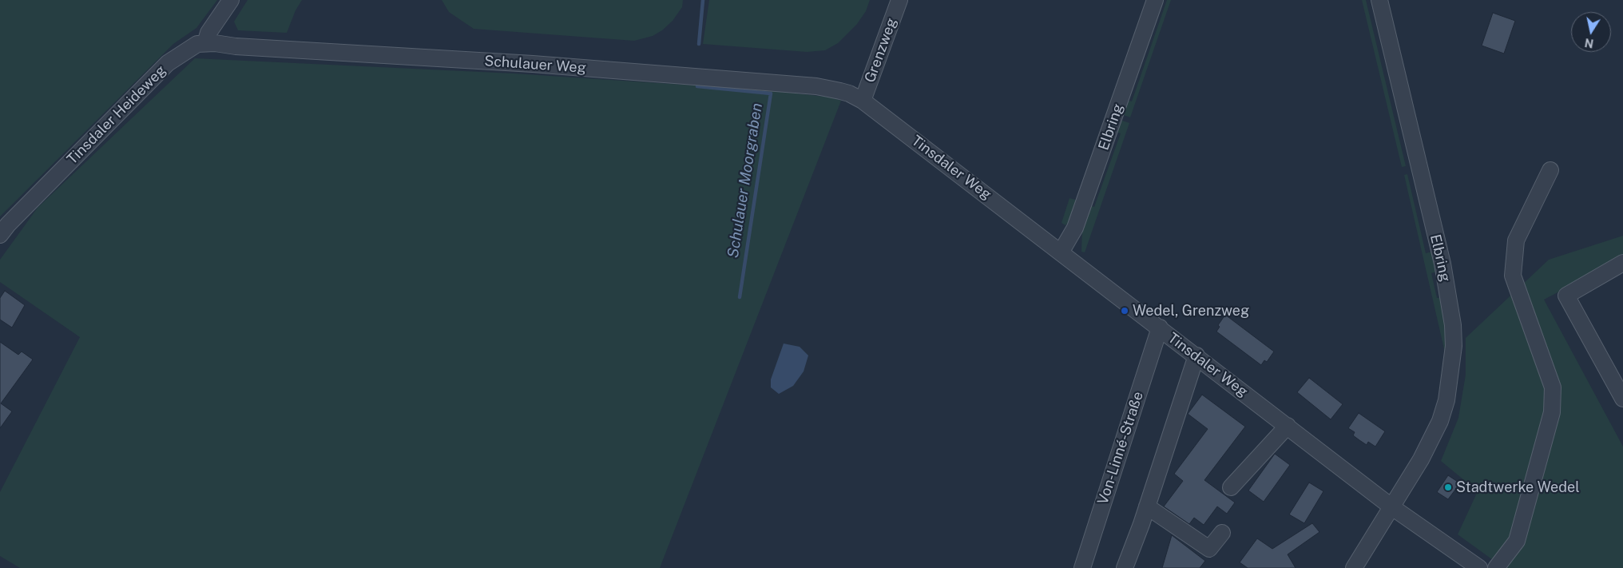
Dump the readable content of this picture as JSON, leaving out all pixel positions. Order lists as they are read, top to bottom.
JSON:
{
  "streets": {
    "street": [
      "Grenzweg",
      "Schulauer Weg",
      "Tinsdaler Heideweg",
      "Elbring",
      "Tinsdaler Weg",
      "Von-Linné-Straße"
    ]
  },
  "crossings": [
    ["Grenzweg", "Schulauer Weg"],
    ["Grenzweg", "Tinsdaler Weg"],
    ["Schulauer Weg", "Tinsdaler Heideweg"],
    ["Schulauer Weg", "Tinsdaler Weg"],
    ["Elbring", "Tinsdaler Weg"],
    ["Tinsdaler Weg", "Von-Linné-Straße"]
  ],
  "water": ["Schulauer Moorgraben"],
  "places": ["Wedel, Grenzweg", "Stadtwerke Wedel"],
  "north": "bottom"
}
